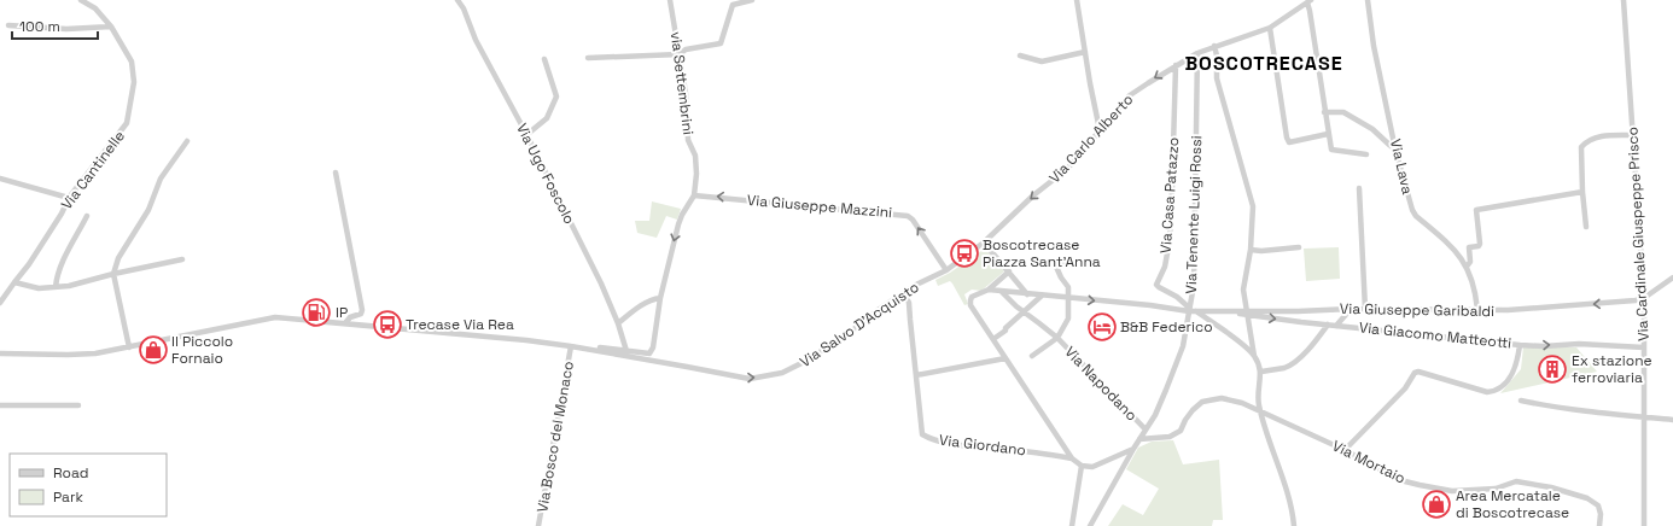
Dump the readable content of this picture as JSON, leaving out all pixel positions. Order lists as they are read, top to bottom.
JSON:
{
  "streets": {
    "street": [
      "via Settembrini",
      "Via Carlo Alberto",
      "Via Lava",
      "Via Cantinelle",
      "Via Ugo Foscolo",
      "Via Casa Patazzo",
      "Via Giuseppe Mazzini",
      "Via Tenente Luigi Rossi",
      "Via Cardinale Giuspeppe Prisco",
      "Via Giuseppe Garibaldi",
      "Via Salvo D'Acquisto",
      "Via Giacomo Matteotti",
      "Via Napodano",
      "Via Bosco del Monaco",
      "Via Giordano",
      "Via Mortaio"
    ]
  },
  "crossings": [
    ["via Settembrini", "Via Giuseppe Mazzini"],
    ["Via Carlo Alberto", "Via Casa Patazzo"],
    ["Via Carlo Alberto", "Via Giuseppe Mazzini"],
    ["Via Carlo Alberto", "Via Tenente Luigi Rossi"],
    ["Via Carlo Alberto", "Via Salvo D'Acquisto"],
    ["Via Lava", "Via Giuseppe Garibaldi"],
    ["Via Casa Patazzo", "Via Tenente Luigi Rossi"],
    ["Via Giuseppe Mazzini", "Via Salvo D'Acquisto"],
    ["Via Tenente Luigi Rossi", "Via Napodano"],
    ["Via Tenente Luigi Rossi", "Via Mortaio"],
    ["Via Cardinale Giuspeppe Prisco", "Via Giuseppe Garibaldi"],
    ["Via Cardinale Giuspeppe Prisco", "Via Giacomo Matteotti"],
    ["Via Giuseppe Garibaldi", "Via Giacomo Matteotti"],
    ["Via Salvo D'Acquisto", "Via Bosco del Monaco"],
    ["Via Salvo D'Acquisto", "Via Giordano"]
  ],
  "one_way": [
    "Via Carlo Alberto",
    "Via Giuseppe Mazzini",
    "Via Giuseppe Garibaldi",
    "Via Salvo D'Acquisto",
    "Via Giacomo Matteotti"
  ],
  "districts": ["BOSCOTRECASE"],
  "places": {
    "bus stop": ["Boscotrecase Piazza Sant'Anna", "Trecase Via Rea"],
    "fuel station": ["IP"],
    "hotel": ["B&B Federico"],
    "shop": ["Il Piccolo Fornaio", "Area Mercatale di Boscotrecase"],
    "building": ["Ex stazione ferroviaria"]
  },
  "legend": ["Road", "Park"],
  "scale_bar": "100 m"
}
